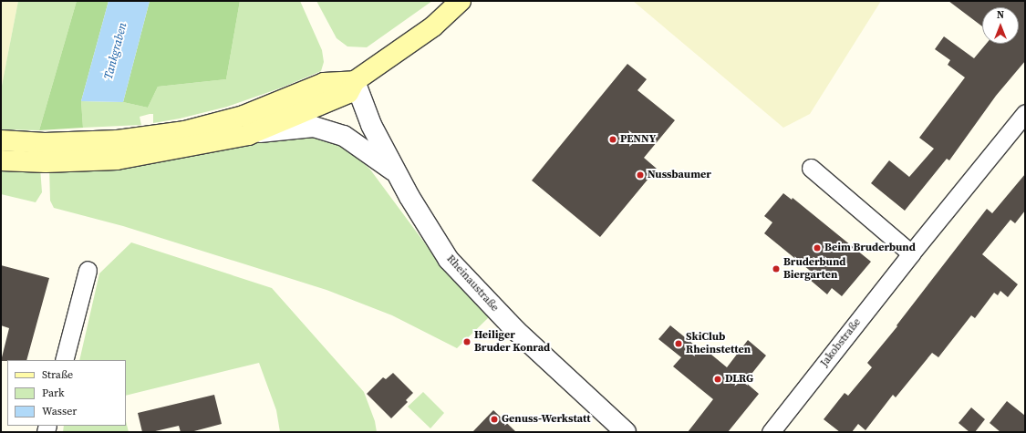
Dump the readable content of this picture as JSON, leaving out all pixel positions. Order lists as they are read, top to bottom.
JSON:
{
  "streets": {
    "street": ["Rheinaustraße", "Jakobstraße"]
  },
  "water": ["Tankgraben"],
  "places": [
    "PENNY",
    "Nussbaumer",
    "Beim Bruderbund",
    "Bruderbund Biergarten",
    "Heiliger Bruder Konrad",
    "SkiClub Rheinstetten",
    "DLRG",
    "Genuss-Werkstatt"
  ],
  "legend": ["Straße", "Park", "Wasser"],
  "north": "top"
}
